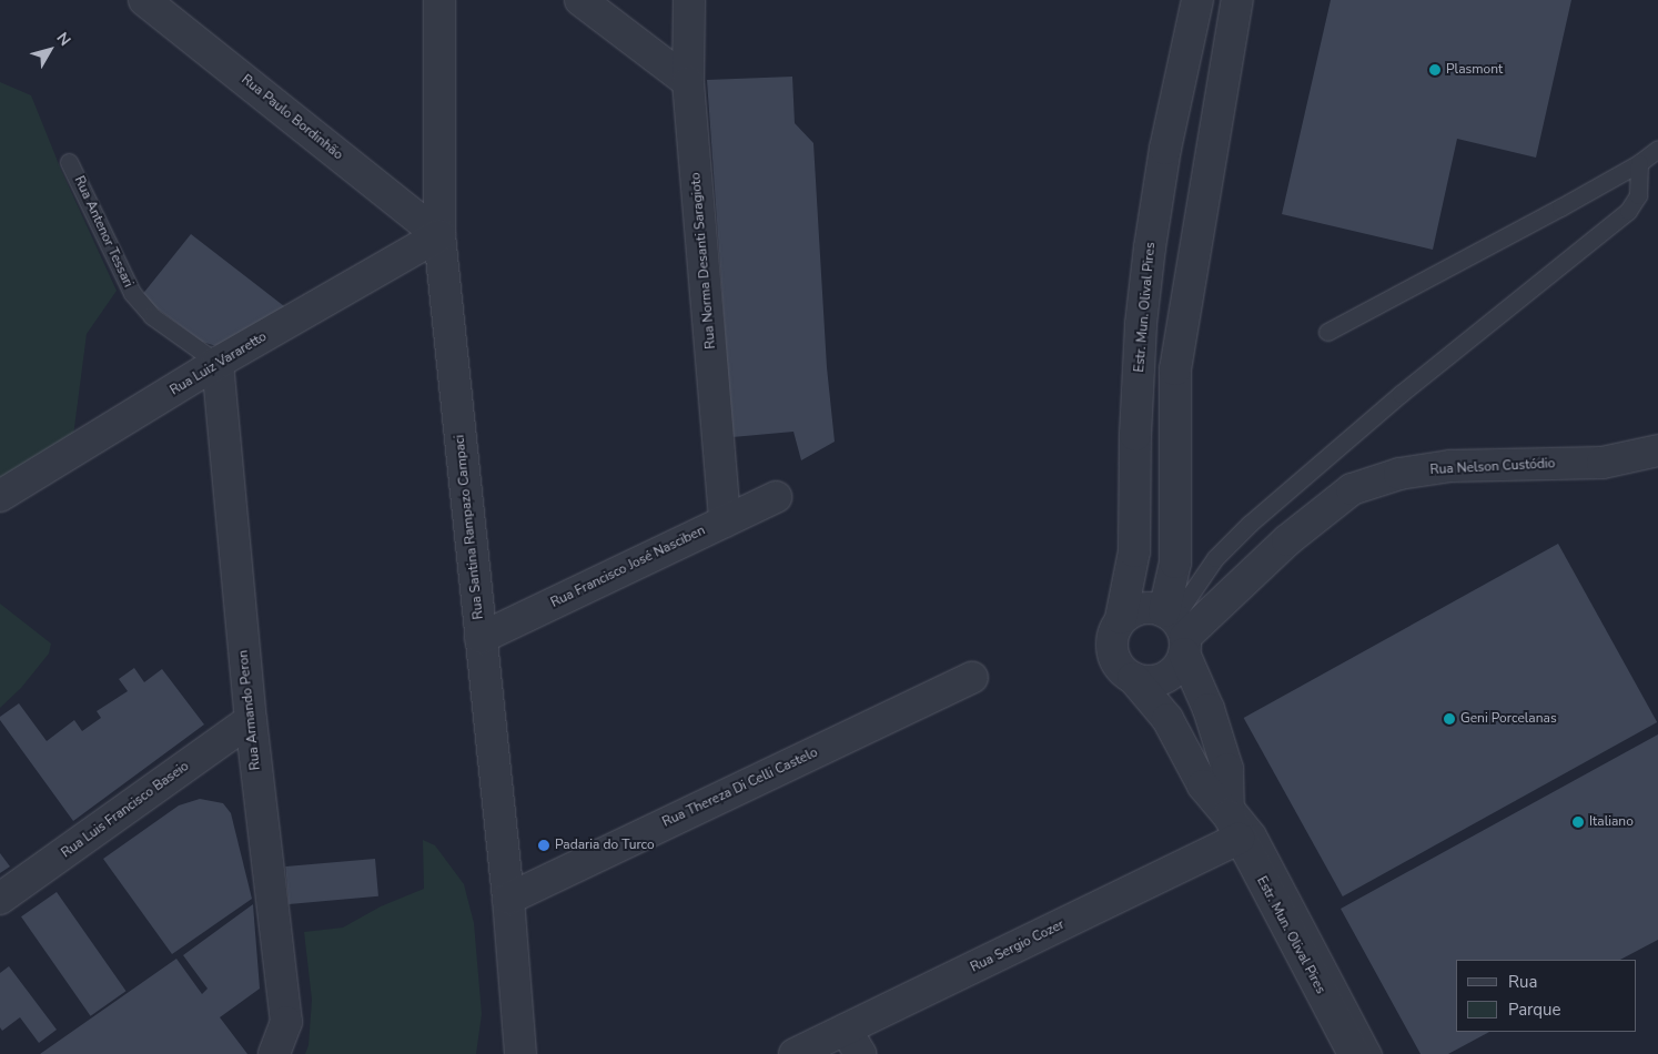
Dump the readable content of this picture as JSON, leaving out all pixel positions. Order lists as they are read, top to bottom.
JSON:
{
  "streets": {
    "street": [
      "Rua Paulo Bordinhão",
      "Rua Norma Desanti Saragioto",
      "Estr. Mun. Olival Pires",
      "Rua Luiz Vararetto",
      "Rua Nelson Custódio",
      "Rua Santina Rampazo Campaci",
      "Rua Francisco José Nasciben",
      "Rua Armando Peron",
      "Rua Thereza Di Celli Castelo",
      "Rua Luis Francisco Baseio",
      "Rua Sergio Cozer"
    ],
    "lane": ["Rua Antenor Tessari"]
  },
  "crossings": [
    ["Rua Paulo Bordinhão", "Rua Luiz Vararetto"],
    ["Rua Paulo Bordinhão", "Rua Santina Rampazo Campaci"],
    ["Rua Antenor Tessari", "Rua Luiz Vararetto"],
    ["Rua Antenor Tessari", "Rua Armando Peron"],
    ["Rua Norma Desanti Saragioto", "Rua Francisco José Nasciben"],
    ["Estr. Mun. Olival Pires", "Rua Nelson Custódio"],
    ["Estr. Mun. Olival Pires", "Rua Sergio Cozer"],
    ["Rua Luiz Vararetto", "Rua Santina Rampazo Campaci"],
    ["Rua Luiz Vararetto", "Rua Armando Peron"],
    ["Rua Santina Rampazo Campaci", "Rua Francisco José Nasciben"],
    ["Rua Santina Rampazo Campaci", "Rua Thereza Di Celli Castelo"],
    ["Rua Armando Peron", "Rua Luis Francisco Baseio"]
  ],
  "places": [
    "Plasmont",
    "Geni Porcelanas",
    "Italiano",
    "Padaria do Turco"
  ],
  "legend": ["Rua", "Parque"],
  "north": "top right"
}
